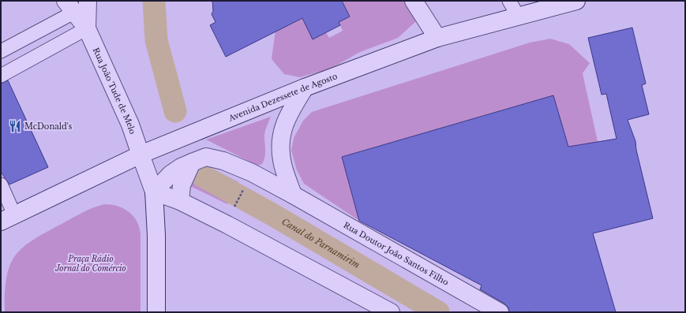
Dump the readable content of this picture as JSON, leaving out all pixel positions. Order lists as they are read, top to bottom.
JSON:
{
  "streets": {
    "street": ["Rua João Tude de Melo", "Avenida Dezessete de Agosto", "Rua Doutor João Santos Filho"]
  },
  "crossings": [
    ["Rua João Tude de Melo", "Avenida Dezessete de Agosto"]
  ],
  "water": ["Canal do Parnamirim"],
  "parks": ["Praça Rádio Jornal do Comércio"],
  "places": {
    "restaurant": ["McDonald's"]
  }
}
